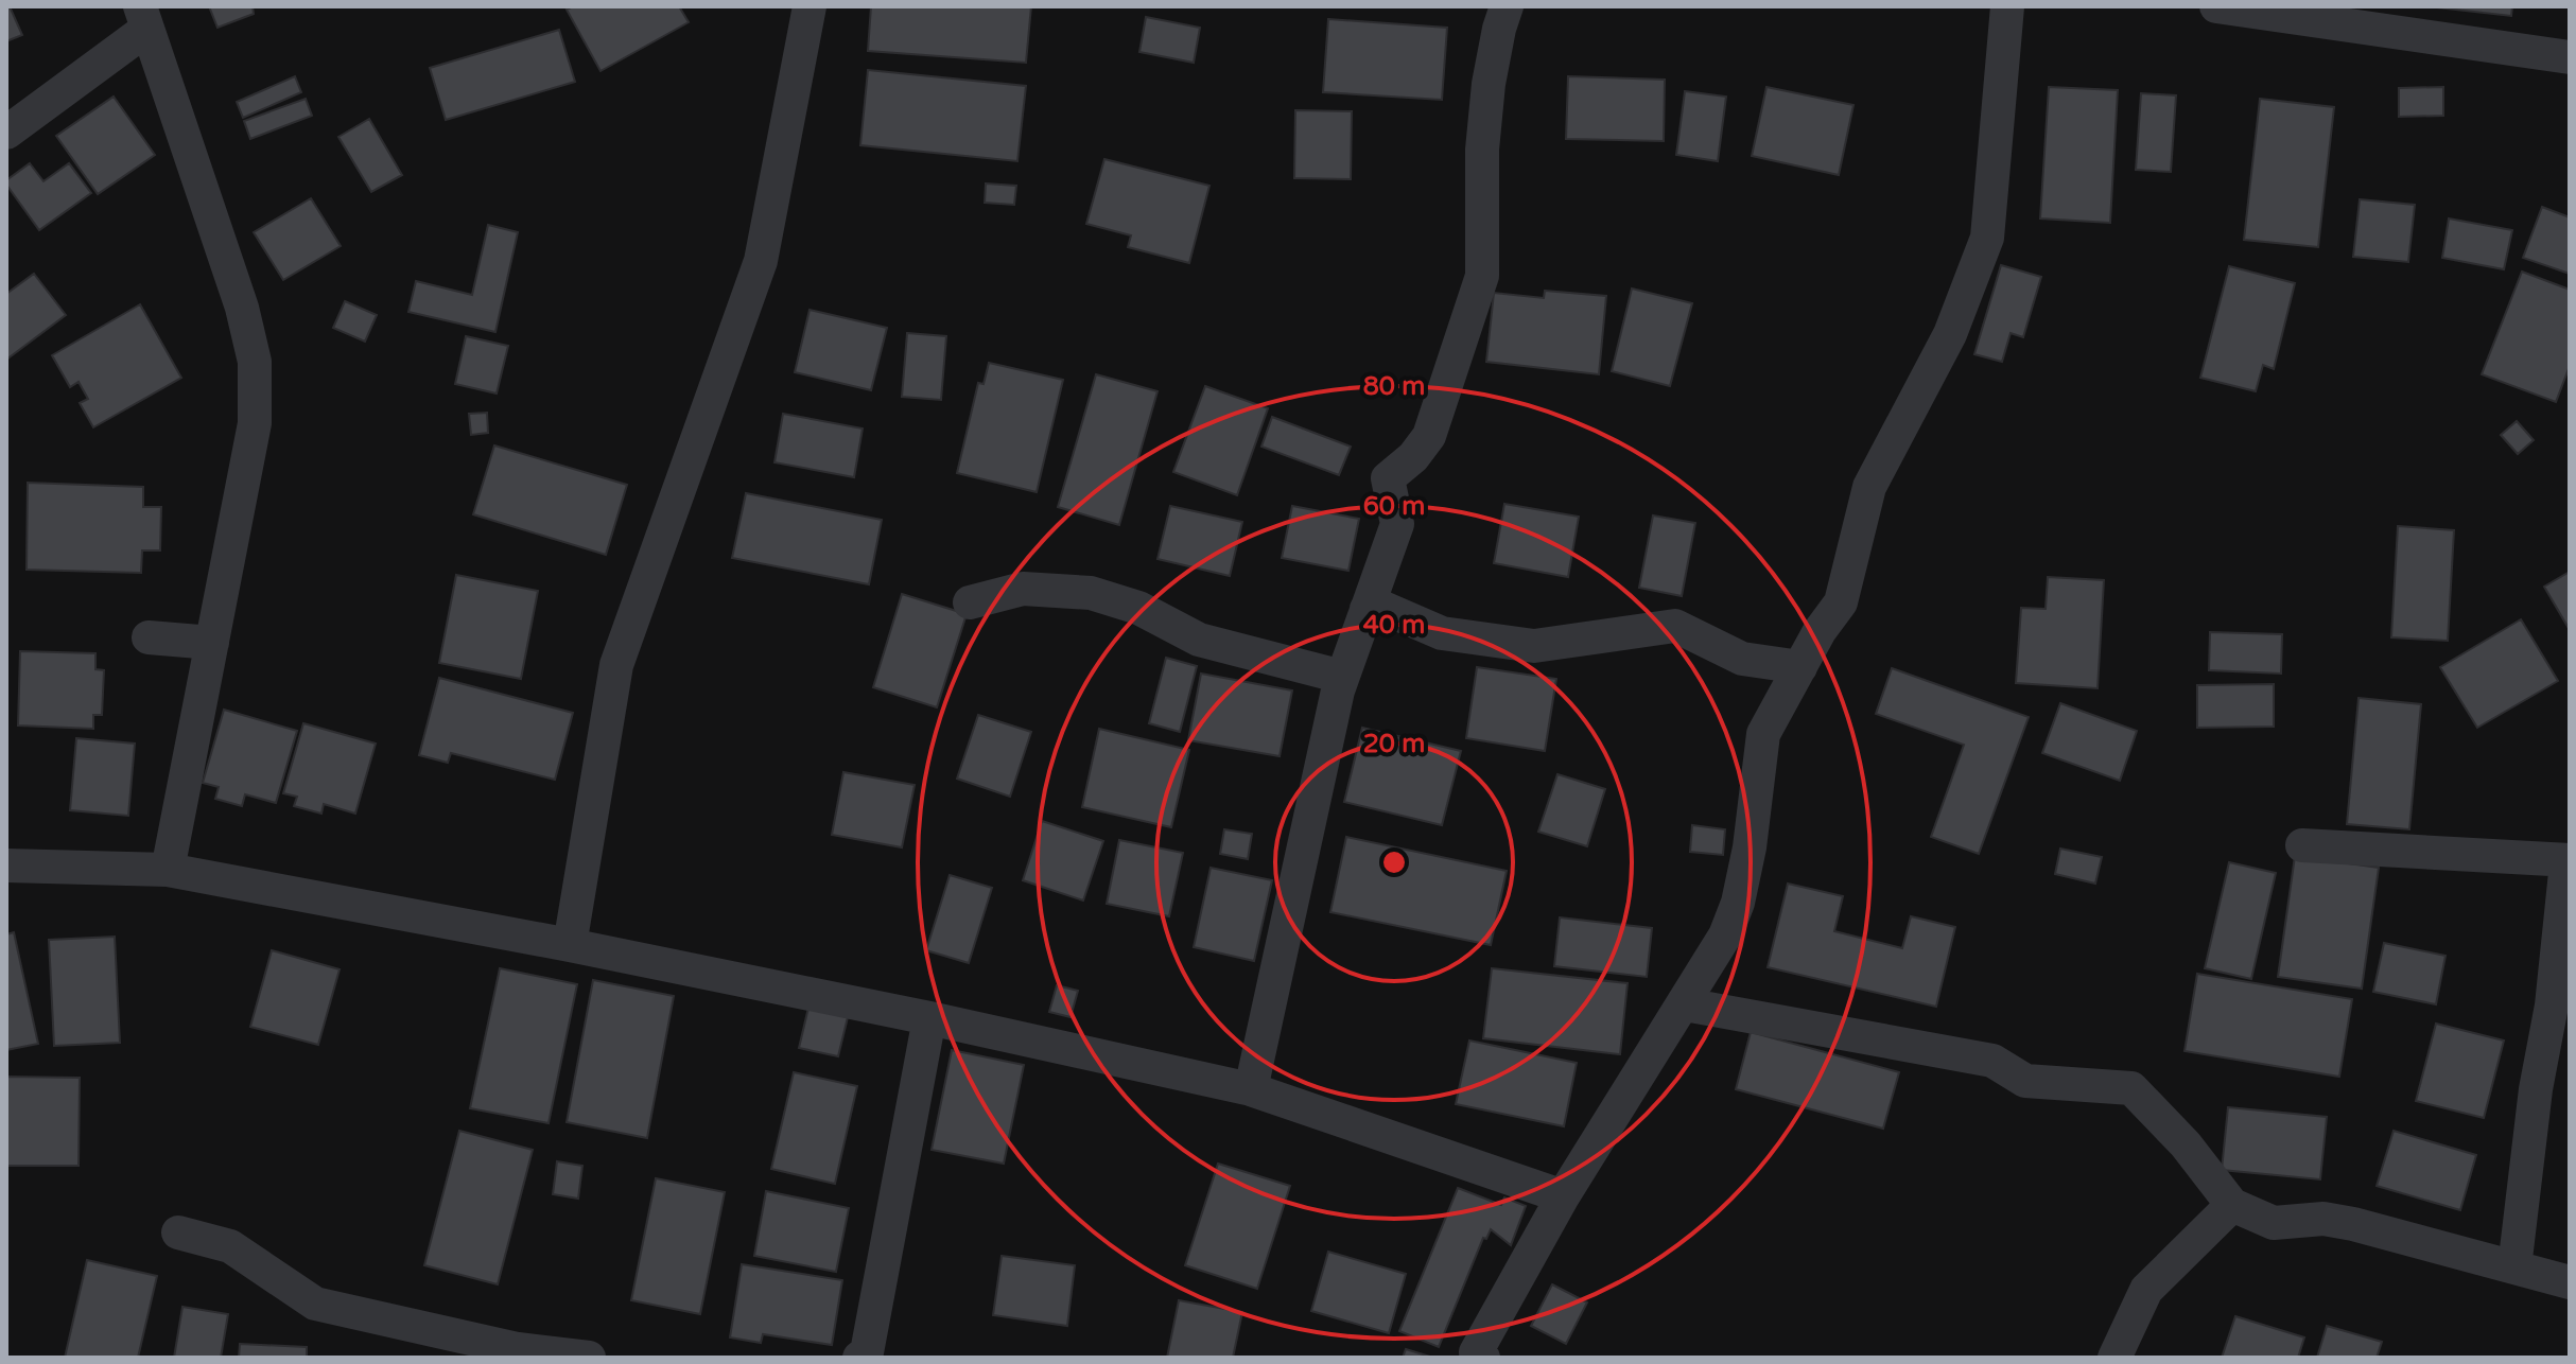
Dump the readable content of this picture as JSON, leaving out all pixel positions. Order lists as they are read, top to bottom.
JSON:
{
  "rings": [
    "80 m",
    "60 m",
    "40 m",
    "20 m"
  ]
}
